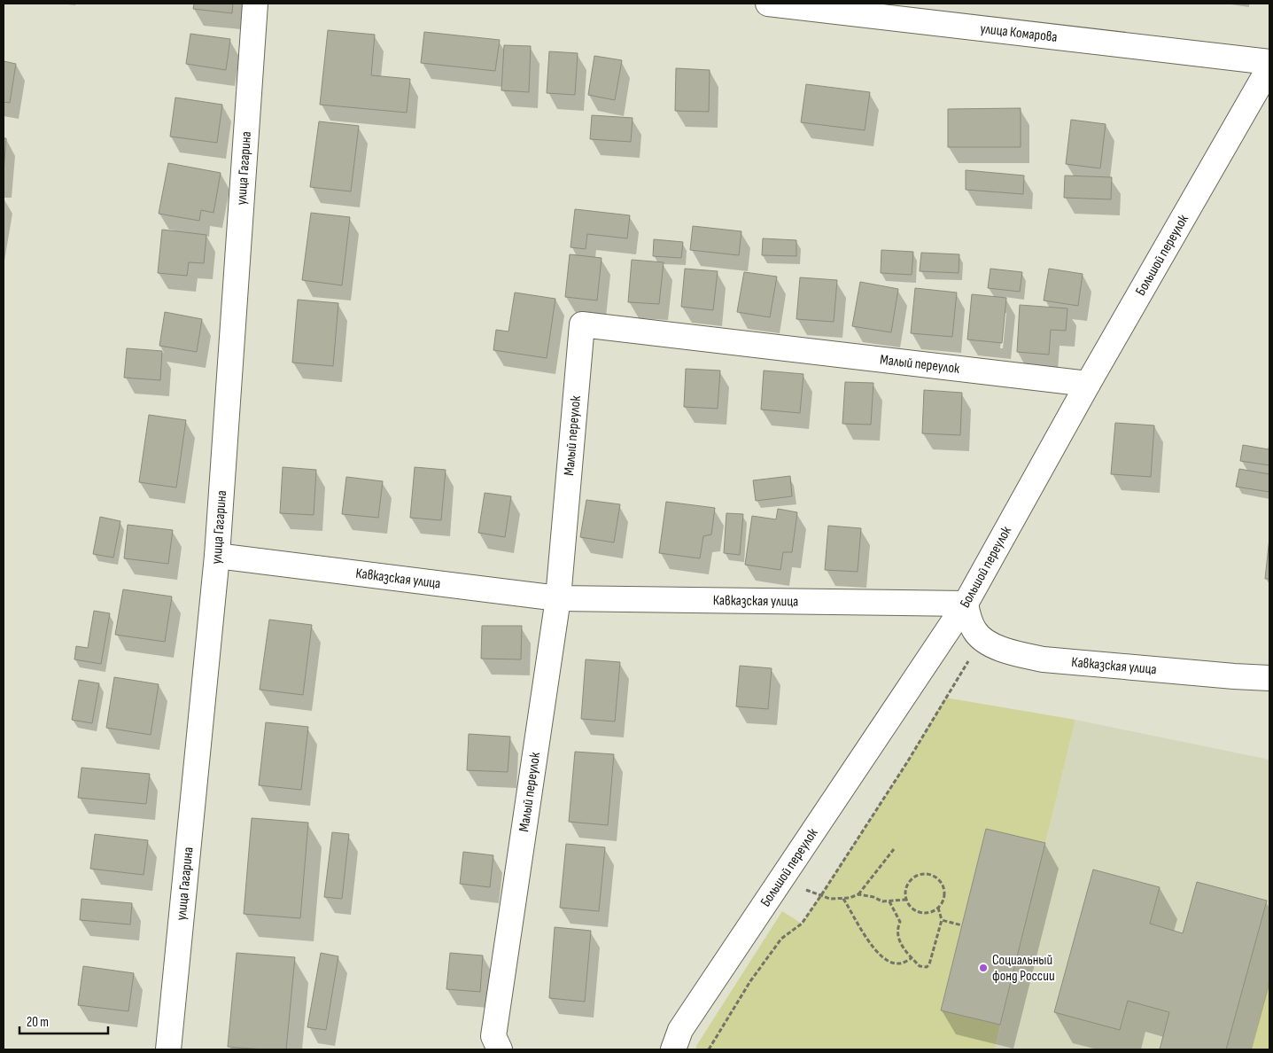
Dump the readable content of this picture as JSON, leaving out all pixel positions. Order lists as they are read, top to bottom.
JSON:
{
  "streets": {
    "street": [
      "улица Комарова",
      "улица Гагарина",
      "Большой переулок",
      "Малый переулок",
      "Кавказская улица"
    ]
  },
  "crossings": [
    ["улица Гагарина", "Кавказская улица"],
    ["Большой переулок", "Малый переулок"],
    ["Большой переулок", "Кавказская улица"],
    ["Малый переулок", "Кавказская улица"]
  ],
  "places": ["Социальный фонд России"],
  "scale_bar": "20 m"
}
